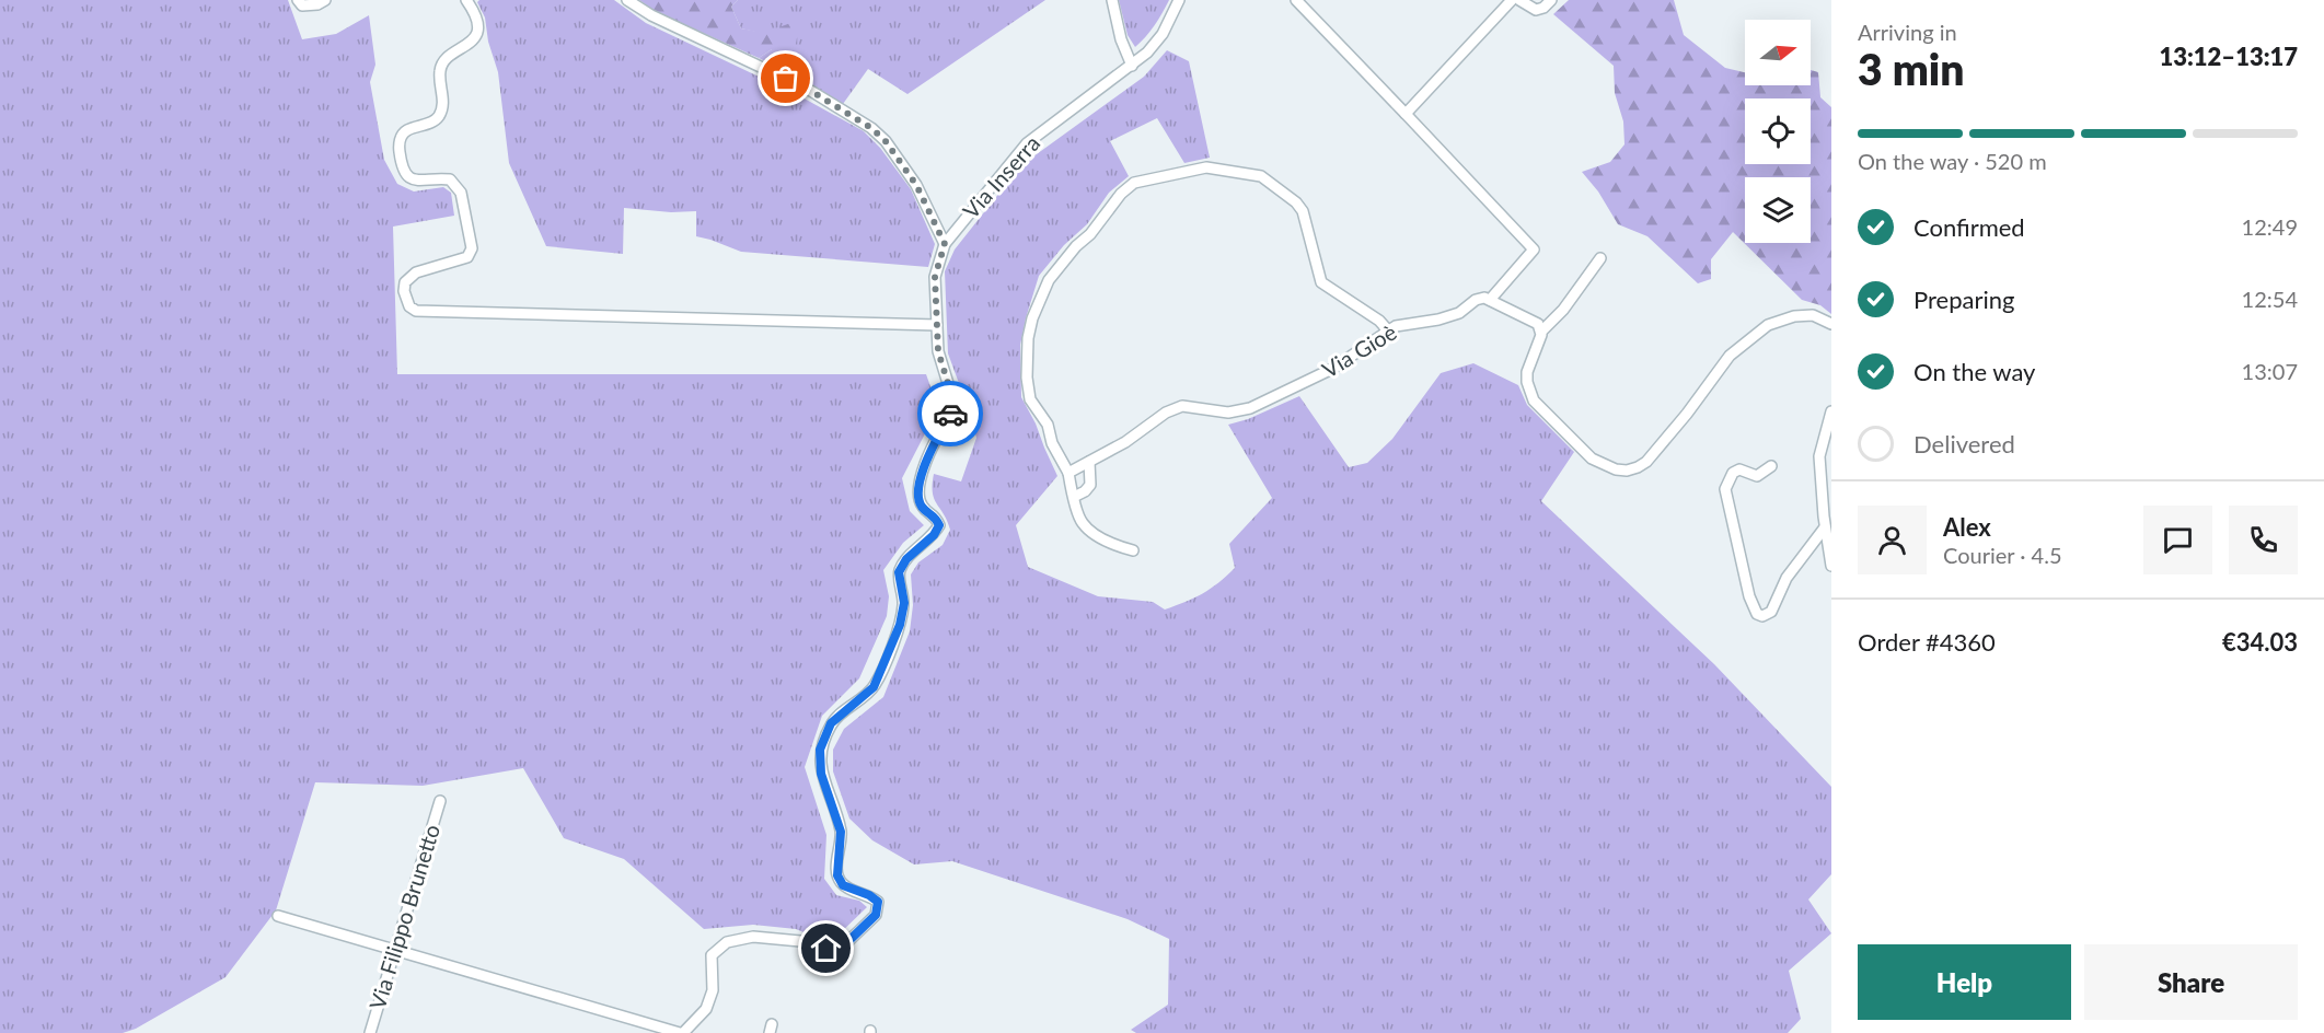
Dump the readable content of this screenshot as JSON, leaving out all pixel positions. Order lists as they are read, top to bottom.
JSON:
{
  "streets": {
    "street": ["Via Inserra", "Via Gioè", "Via Filippo Brunetto"]
  },
  "north": "right",
  "page": {
    "heading": ["3 min", "Arriving in", "13:12–13:17"],
    "panel": [
      "Alex",
      "Courier · 4.5",
      "Order #4360",
      "€34.03"
    ],
    "bar": "On the way · 520 m",
    "list": [
      ["Confirmed", "12:49"],
      ["Preparing", "12:54"],
      ["On the way", "13:07"],
      "Delivered"
    ],
    "buttons": ["Help", "Share"]
  }
}
